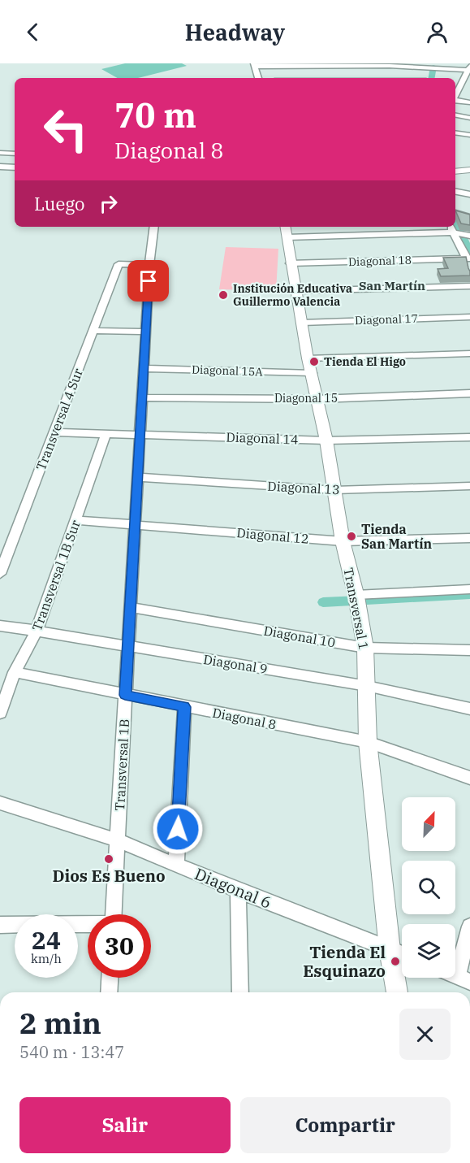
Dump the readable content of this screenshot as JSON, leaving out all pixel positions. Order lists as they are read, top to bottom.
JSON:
{
  "streets": {
    "street": [
      "Diagonal 18",
      "Diagonal 17",
      "Diagonal 15A",
      "Diagonal 15",
      "Transversal 4 Sur",
      "Diagonal 14",
      "Diagonal 13",
      "Diagonal 12",
      "Transversal 1B Sur",
      "Transversal 1",
      "Diagonal 10",
      "Diagonal 9",
      "Diagonal 8",
      "Transversal 1B",
      "Diagonal 6"
    ]
  },
  "crossings": [
    ["Diagonal 18", "Transversal 1"],
    ["Diagonal 17", "Transversal 1"],
    ["Diagonal 15A", "Transversal 1"],
    ["Diagonal 15A", "Transversal 1B"],
    ["Diagonal 15", "Transversal 1"],
    ["Diagonal 15", "Transversal 1B"],
    ["Transversal 4 Sur", "Diagonal 14"],
    ["Transversal 4 Sur", "Transversal 1B"],
    ["Diagonal 14", "Transversal 1B Sur"],
    ["Diagonal 14", "Transversal 1"],
    ["Diagonal 14", "Transversal 1B"],
    ["Diagonal 13", "Transversal 1"],
    ["Diagonal 13", "Transversal 1B"],
    ["Diagonal 12", "Transversal 1B Sur"],
    ["Diagonal 12", "Transversal 1"],
    ["Diagonal 12", "Transversal 1B"],
    ["Transversal 1B Sur", "Diagonal 9"],
    ["Transversal 1B Sur", "Diagonal 8"],
    ["Transversal 1", "Diagonal 10"],
    ["Transversal 1", "Diagonal 9"],
    ["Transversal 1", "Diagonal 8"],
    ["Transversal 1", "Diagonal 6"],
    ["Diagonal 10", "Transversal 1B"],
    ["Diagonal 9", "Transversal 1B"],
    ["Diagonal 8", "Transversal 1B"],
    ["Transversal 1B", "Diagonal 6"]
  ],
  "districts": ["San Martín"],
  "places": [
    "Institución Educativa Guillermo Valencia",
    "Tienda El Higo",
    "Tienda San Martín",
    "Dios Es Bueno",
    "Tienda El Esquinazo"
  ],
  "north": "top right",
  "page": {
    "header": "Headway",
    "turn": ["70 m", "Diagonal 8"],
    "then": "Luego",
    "speed": "24 km/h",
    "limit": "30",
    "heading": ["2 min", "540 m · 13:47"],
    "buttons": ["Salir", "Compartir"]
  }
}
